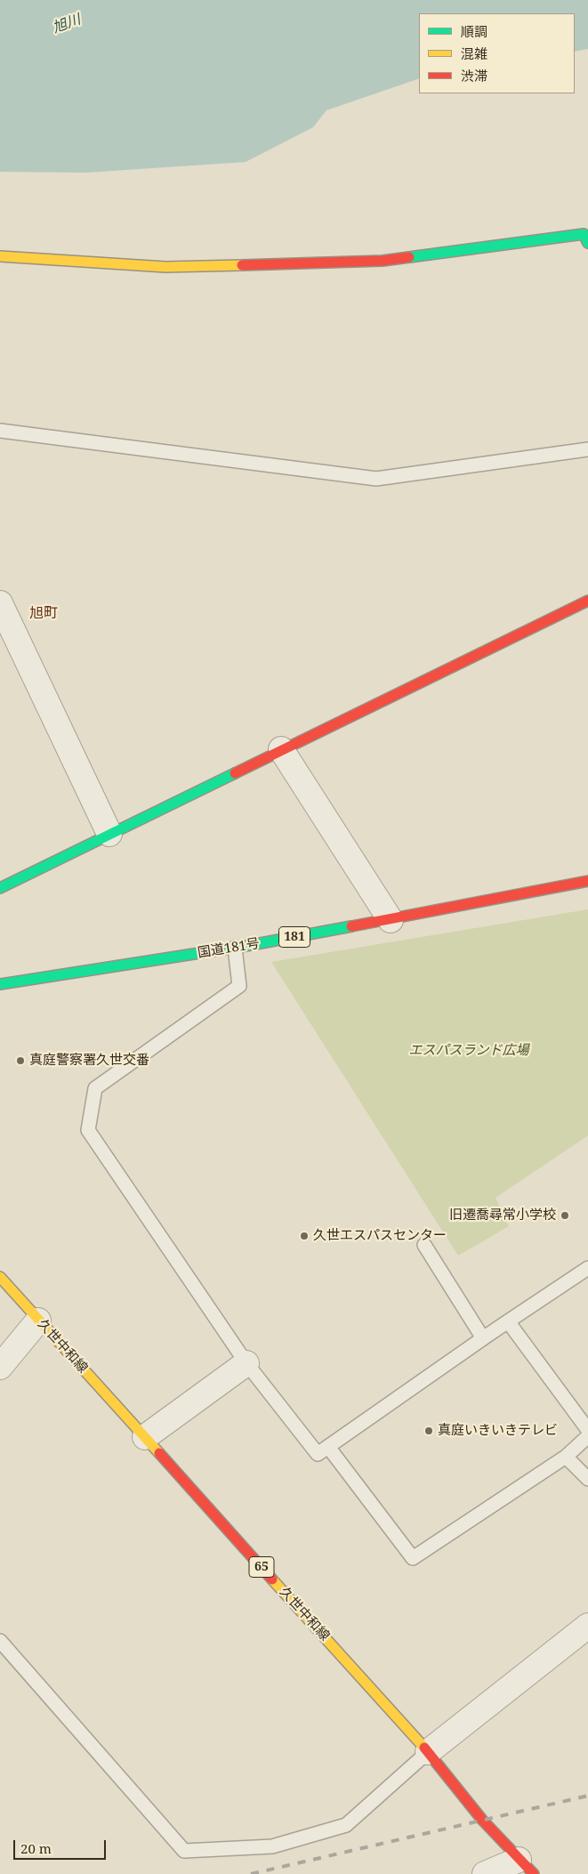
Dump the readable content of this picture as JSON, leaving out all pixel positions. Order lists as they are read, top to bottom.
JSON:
{
  "streets": {
    "main road": [
      "181",
      "国道181号",
      "久世中和線",
      "65"
    ]
  },
  "districts": ["旭町"],
  "water": ["旭川"],
  "parks": ["エスパスランド広場"],
  "places": [
    "真庭警察署久世交番",
    "旧遷喬尋常小学校",
    "久世エスパスセンター",
    "真庭いきいきテレビ"
  ],
  "legend": ["順調", "混雑", "渋滞"],
  "scale_bar": "20 m"
}
